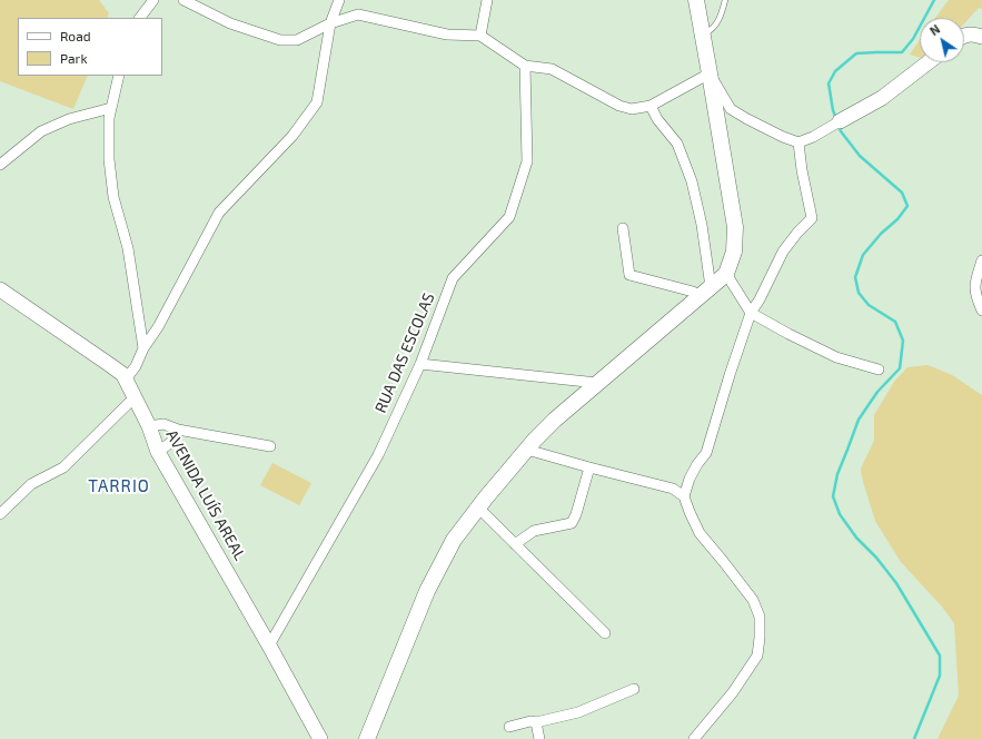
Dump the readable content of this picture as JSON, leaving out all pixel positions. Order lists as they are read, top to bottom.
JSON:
{
  "streets": {
    "street": ["RUA DAS ESCOLAS", "AVENIDA LUÍS AREAL"]
  },
  "crossings": [
    ["RUA DAS ESCOLAS", "AVENIDA LUÍS AREAL"]
  ],
  "districts": ["TARRIO"],
  "legend": ["Road", "Park"],
  "north": "top left"
}
